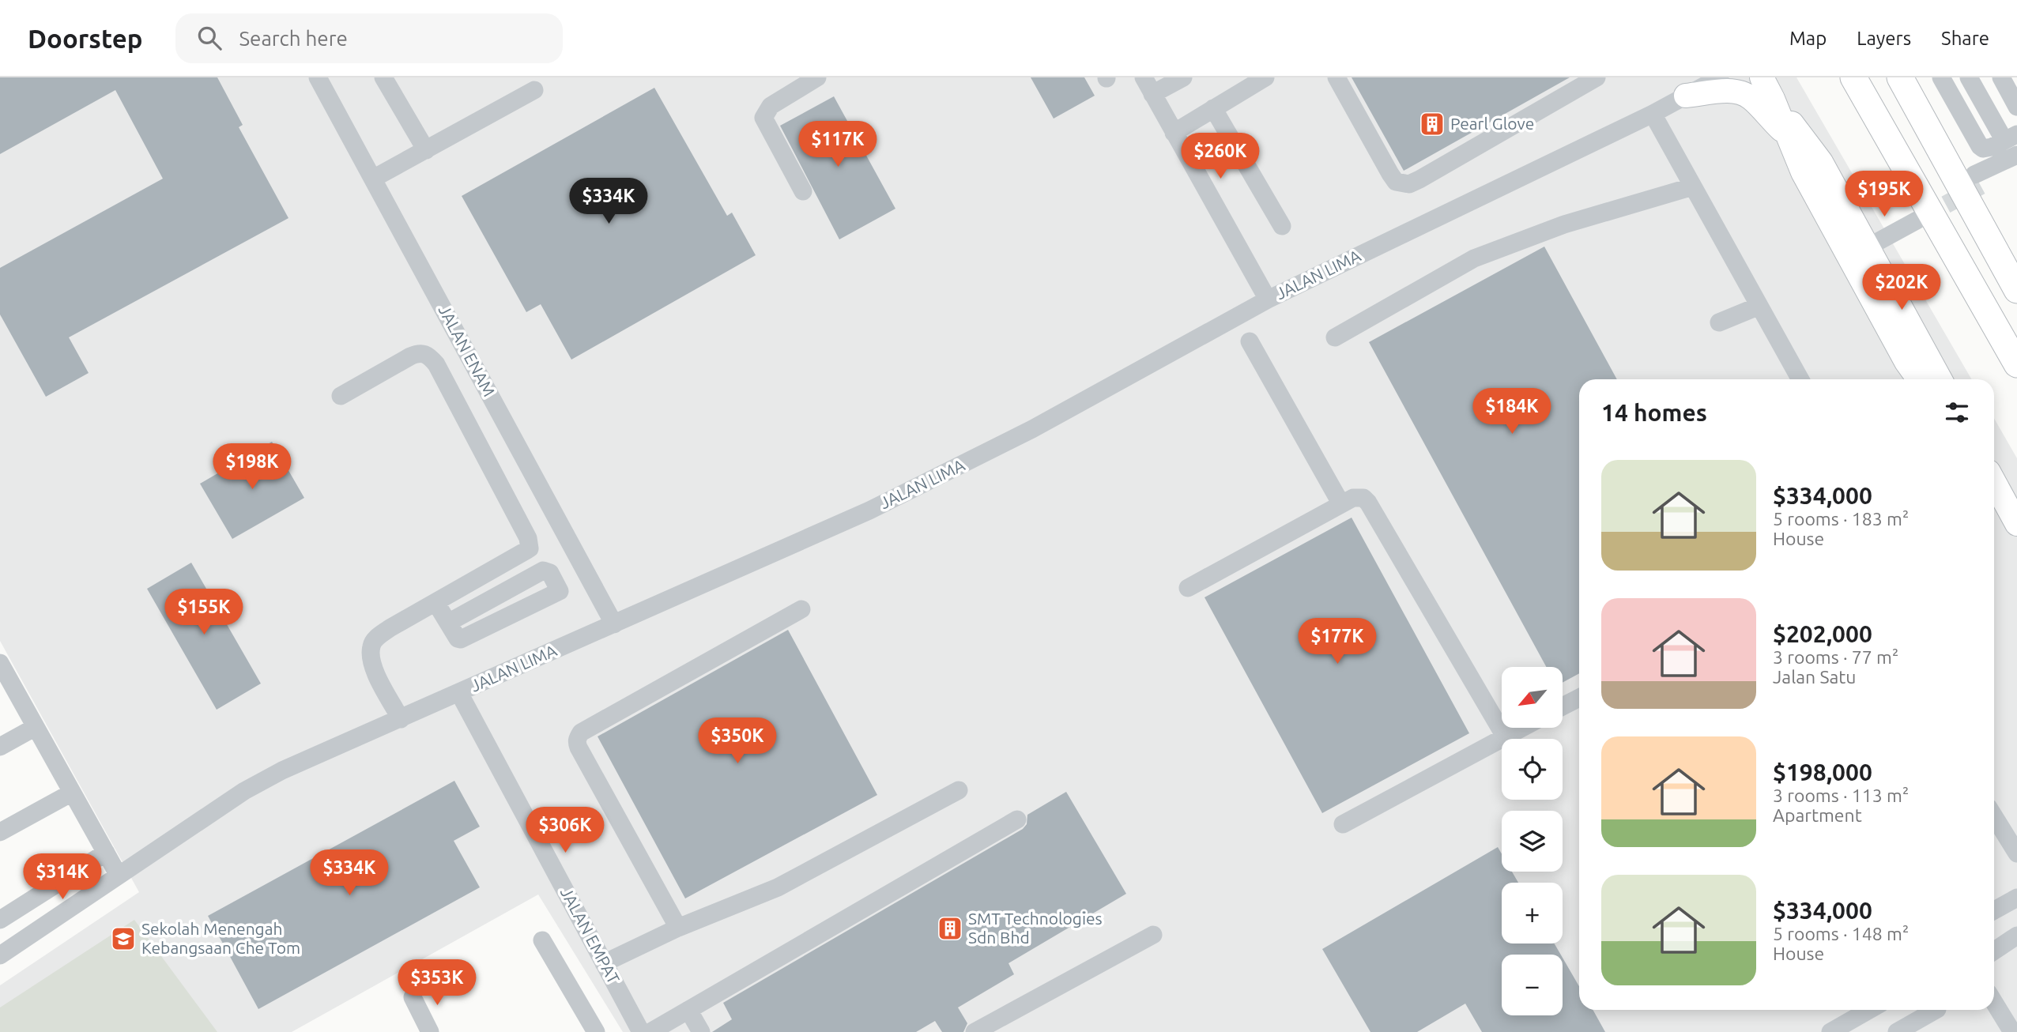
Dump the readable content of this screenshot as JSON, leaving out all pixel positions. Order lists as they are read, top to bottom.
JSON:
{
  "streets": {
    "street": ["JALAN LIMA", "JALAN ENAM", "JALAN EMPAT"]
  },
  "crossings": [
    ["JALAN LIMA", "JALAN ENAM"],
    ["JALAN LIMA", "JALAN EMPAT"]
  ],
  "places": {
    "building": ["Pearl Glove", "SMT Technologies Sdn Bhd"],
    "school or university": ["Sekolah Menengah Kebangsaan Che Tom"]
  },
  "north": "bottom left",
  "page": {
    "header": "Doorstep",
    "search": "Search here",
    "nav": ["Map", "Layers", "Share"],
    "price": [
      "$117K",
      "$260K",
      "$195K",
      "$334K",
      "$202K",
      "$184K",
      "$198K",
      "$155K",
      "$177K",
      "$350K",
      "$306K",
      "$334K",
      "$314K",
      "$353K"
    ],
    "heading": "14 homes",
    "list": [
      {
        "name": "$334,000",
        "note": "5 rooms · 183 m² · House"
      },
      {
        "name": "$202,000",
        "note": "3 rooms · 77 m² · Jalan Satu"
      },
      {
        "name": "$198,000",
        "note": "3 rooms · 113 m² · Apartment"
      },
      {
        "name": "$334,000",
        "note": "5 rooms · 148 m² · House"
      }
    ],
    "map_buttons": ["+", "−"]
  }
}
